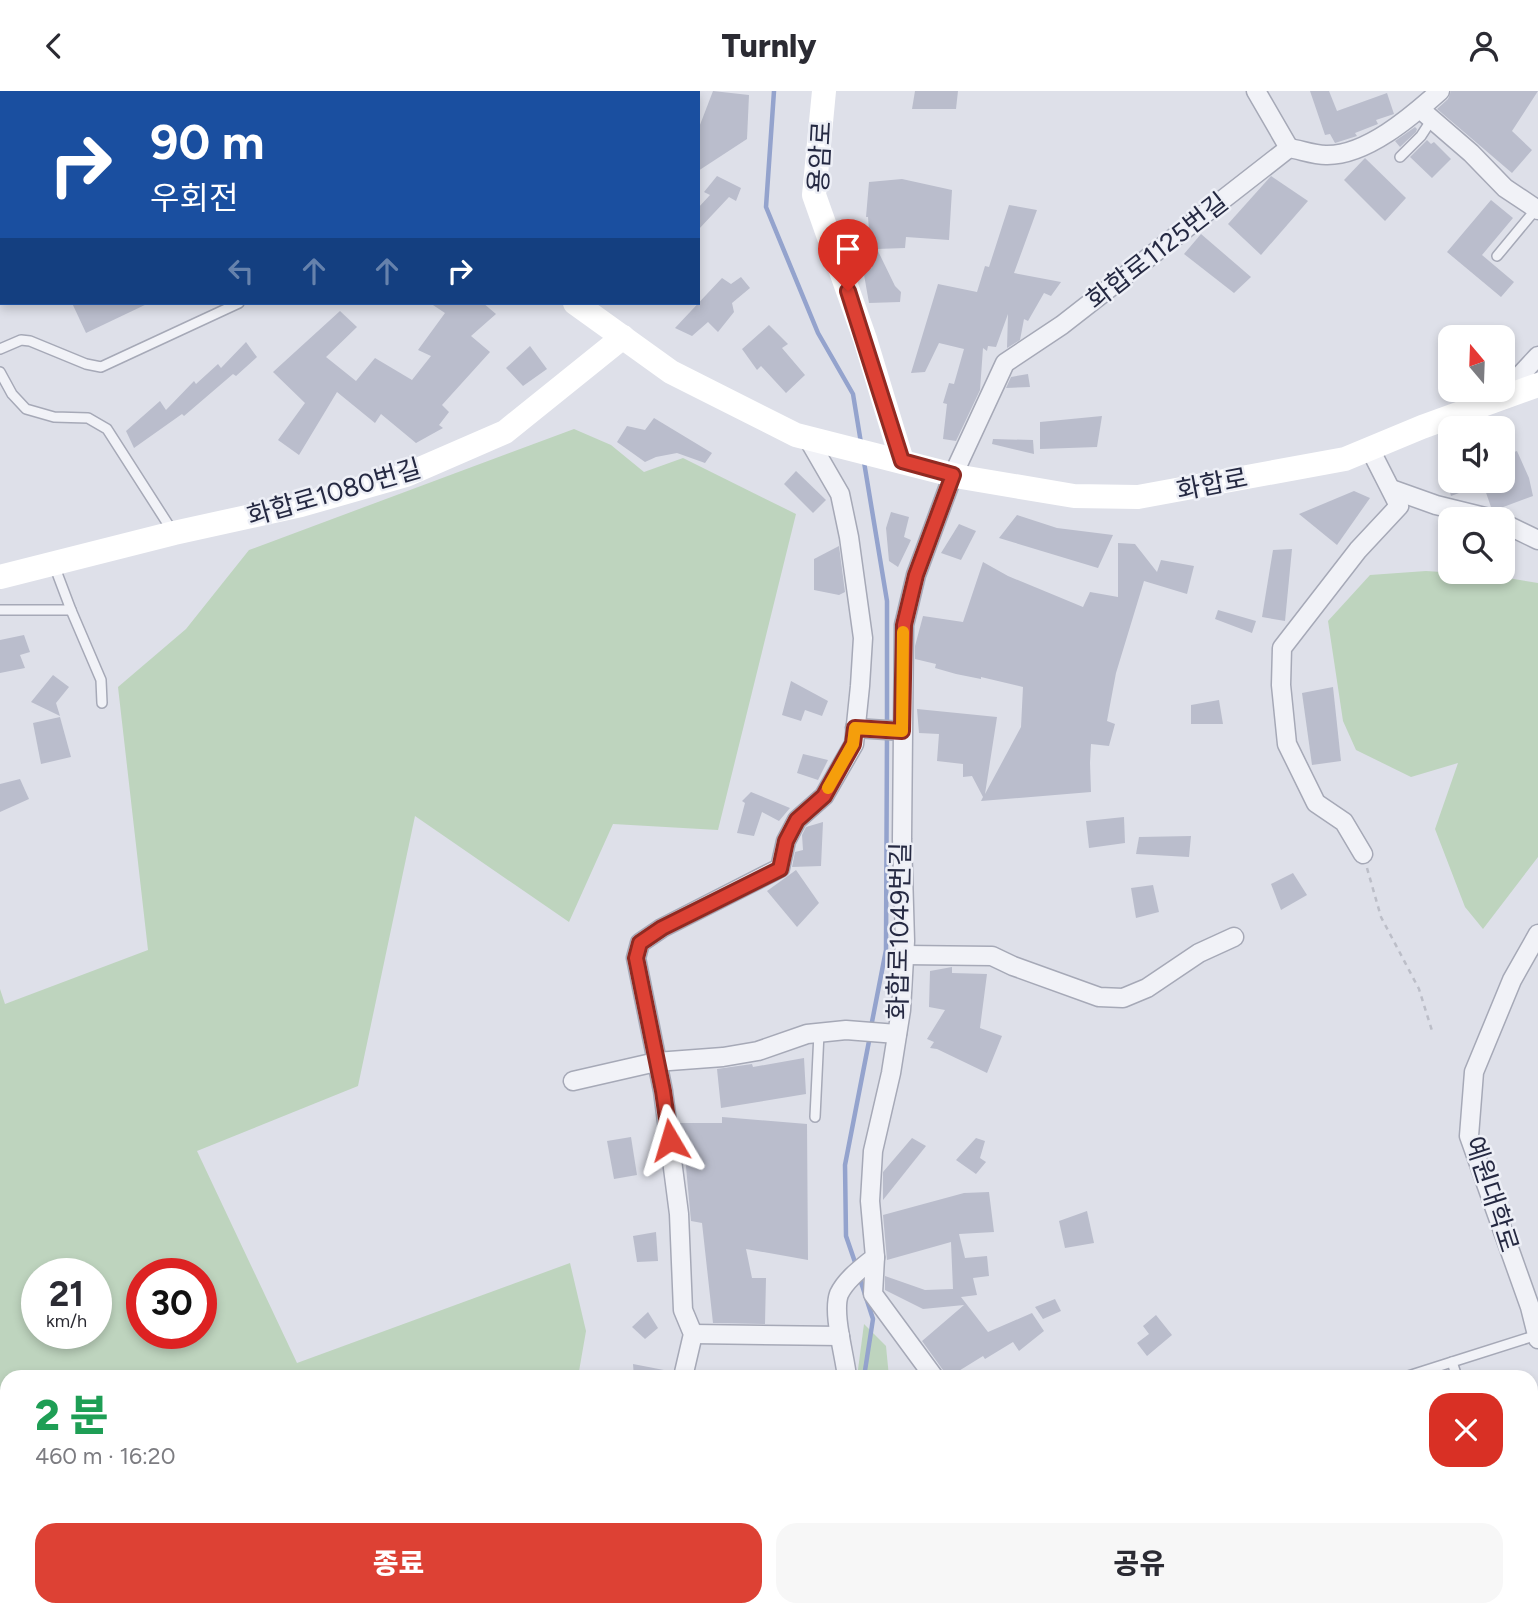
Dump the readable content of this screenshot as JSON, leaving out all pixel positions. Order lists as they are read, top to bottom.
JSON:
{
  "streets": {
    "street": [
      "용암로",
      "화합로1125번길",
      "화합로",
      "화합로1080번길",
      "화합로1049번길",
      "예원대학로"
    ]
  },
  "crossings": [
    ["용암로", "화합로"],
    ["화합로1125번길", "화합로"],
    ["화합로1125번길", "화합로1049번길"],
    ["화합로", "화합로1049번길"]
  ],
  "north": "top",
  "page": {
    "header": "Turnly",
    "turn": ["90 m", "우회전"],
    "speed": "21 km/h",
    "limit": "30",
    "heading": ["2 분", "460 m · 16:20"],
    "buttons": ["종료", "공유"]
  }
}
